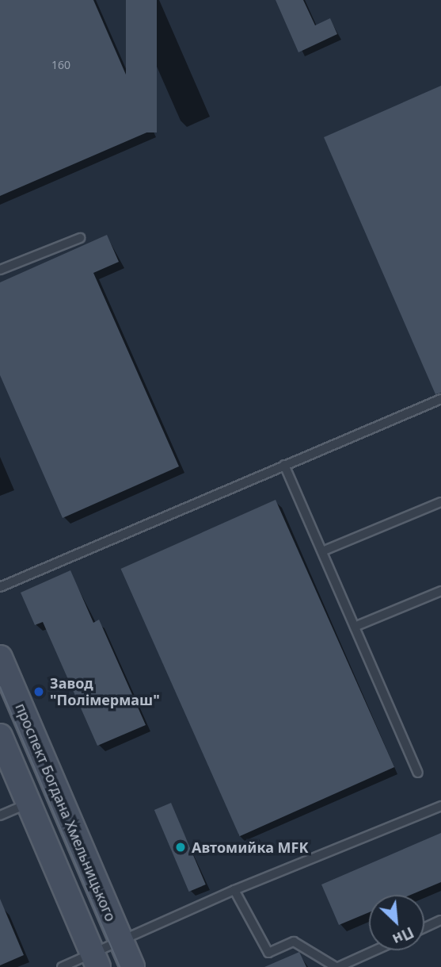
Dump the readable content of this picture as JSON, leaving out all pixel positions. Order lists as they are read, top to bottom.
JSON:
{
  "streets": {
    "main road": ["проспект Богдана Хмельницького"]
  },
  "places": ["Завод \"Полімермаш\"", "Автомийка MFK"],
  "house_numbers": ["160"],
  "north": "bottom right"
}
